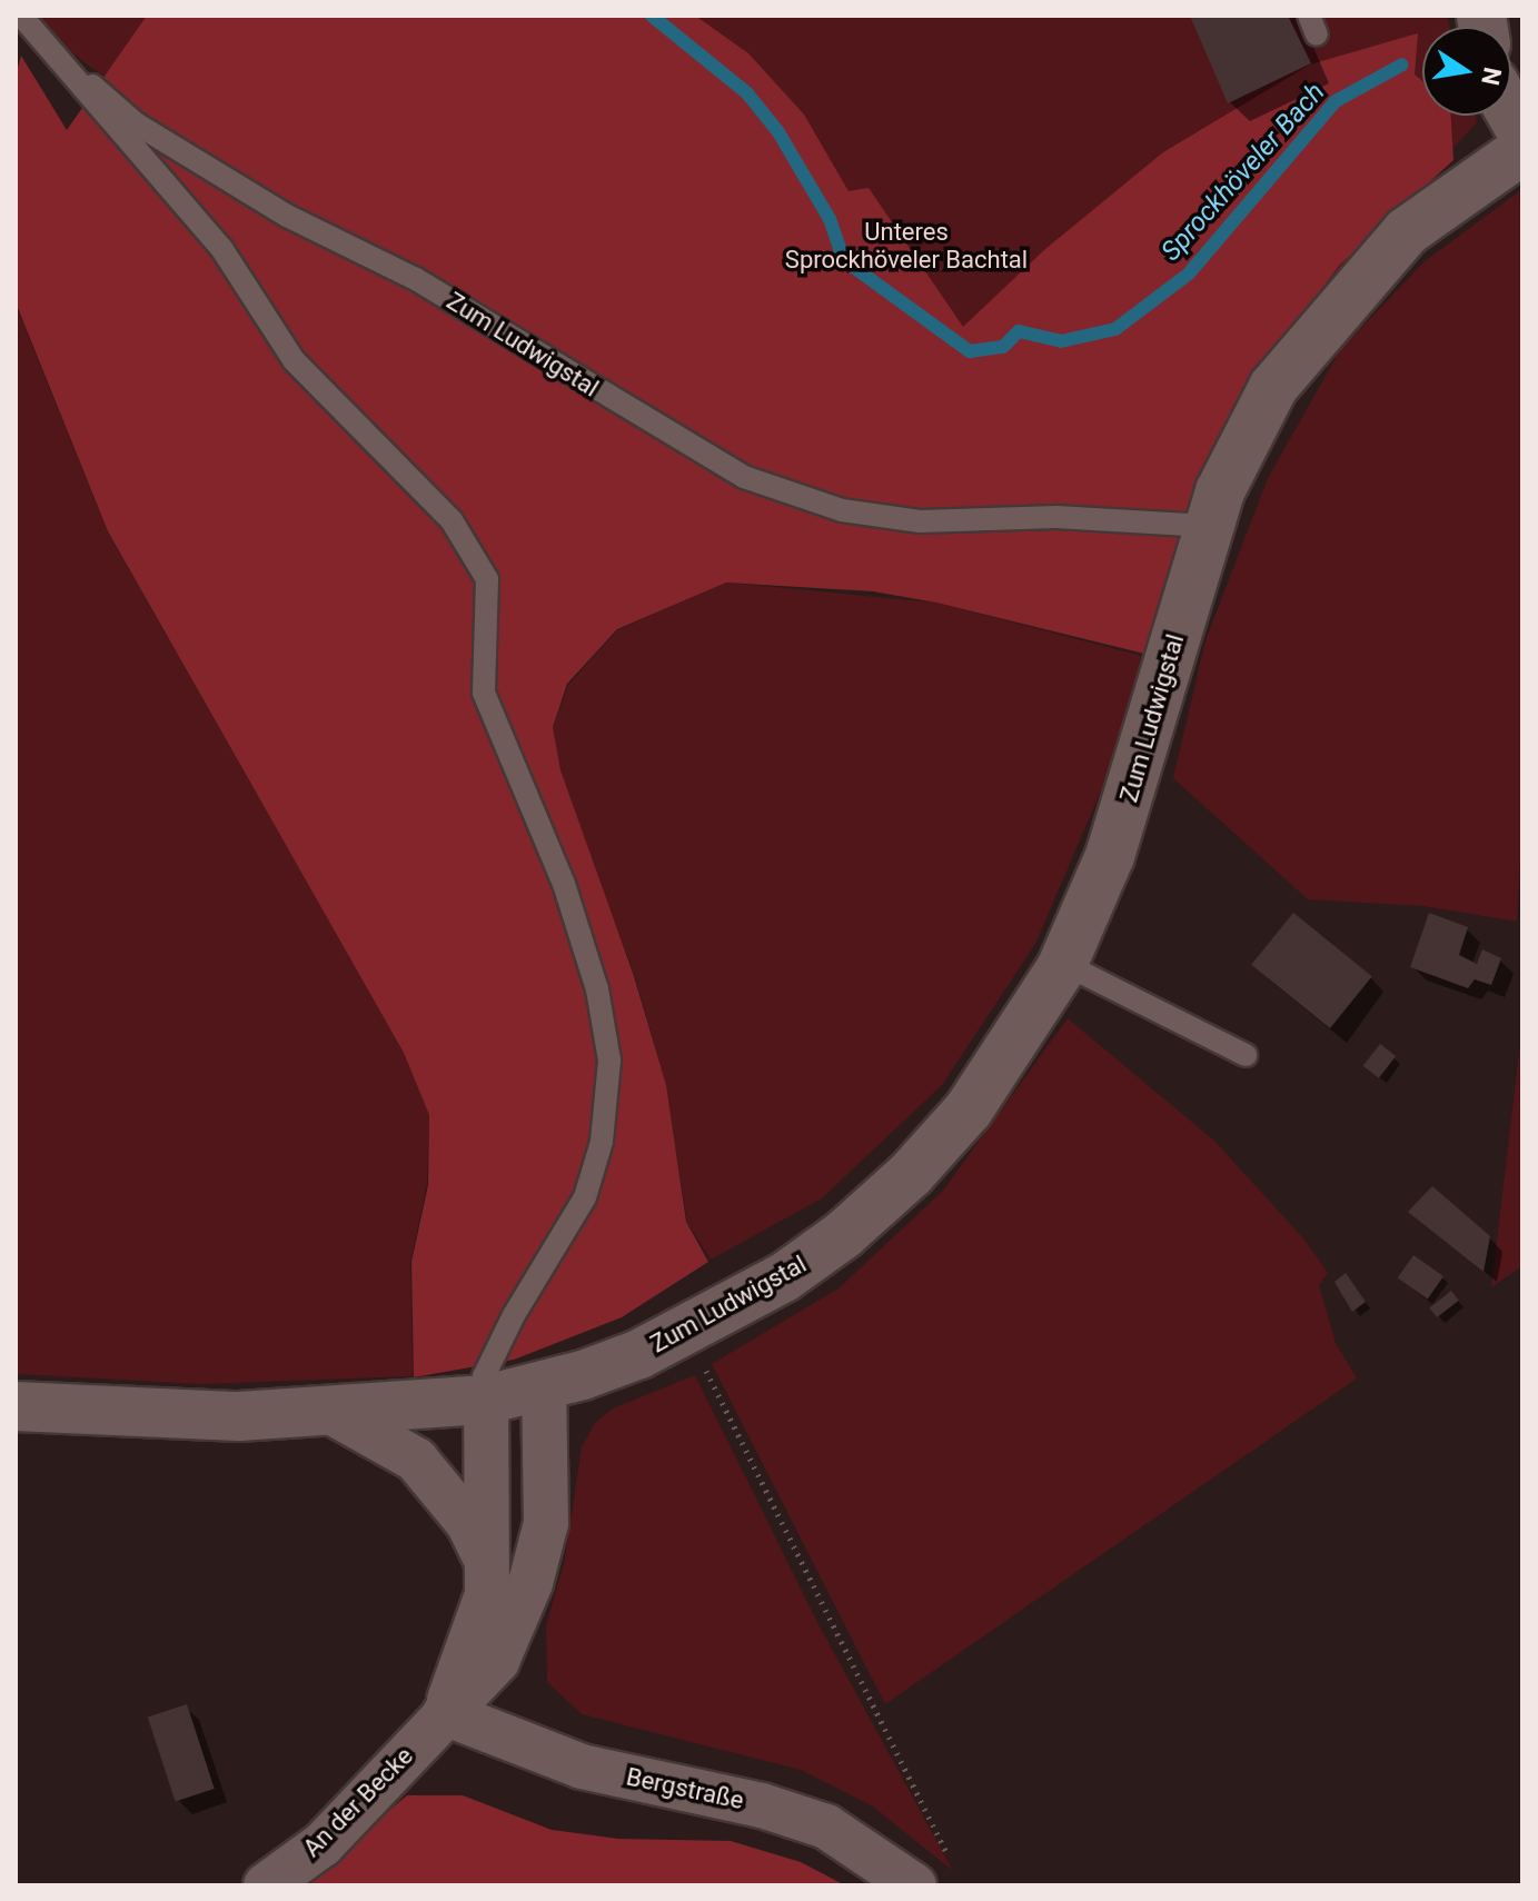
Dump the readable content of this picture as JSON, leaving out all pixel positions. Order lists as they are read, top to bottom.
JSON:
{
  "streets": {
    "street": ["Zum Ludwigstal", "Bergstraße", "An der Becke"]
  },
  "crossings": [
    ["Zum Ludwigstal", "An der Becke"],
    ["Bergstraße", "An der Becke"]
  ],
  "water": ["Sprockhöveler Bach"],
  "parks": ["Unteres Sprockhöveler Bachtal"],
  "north": "right"
}
